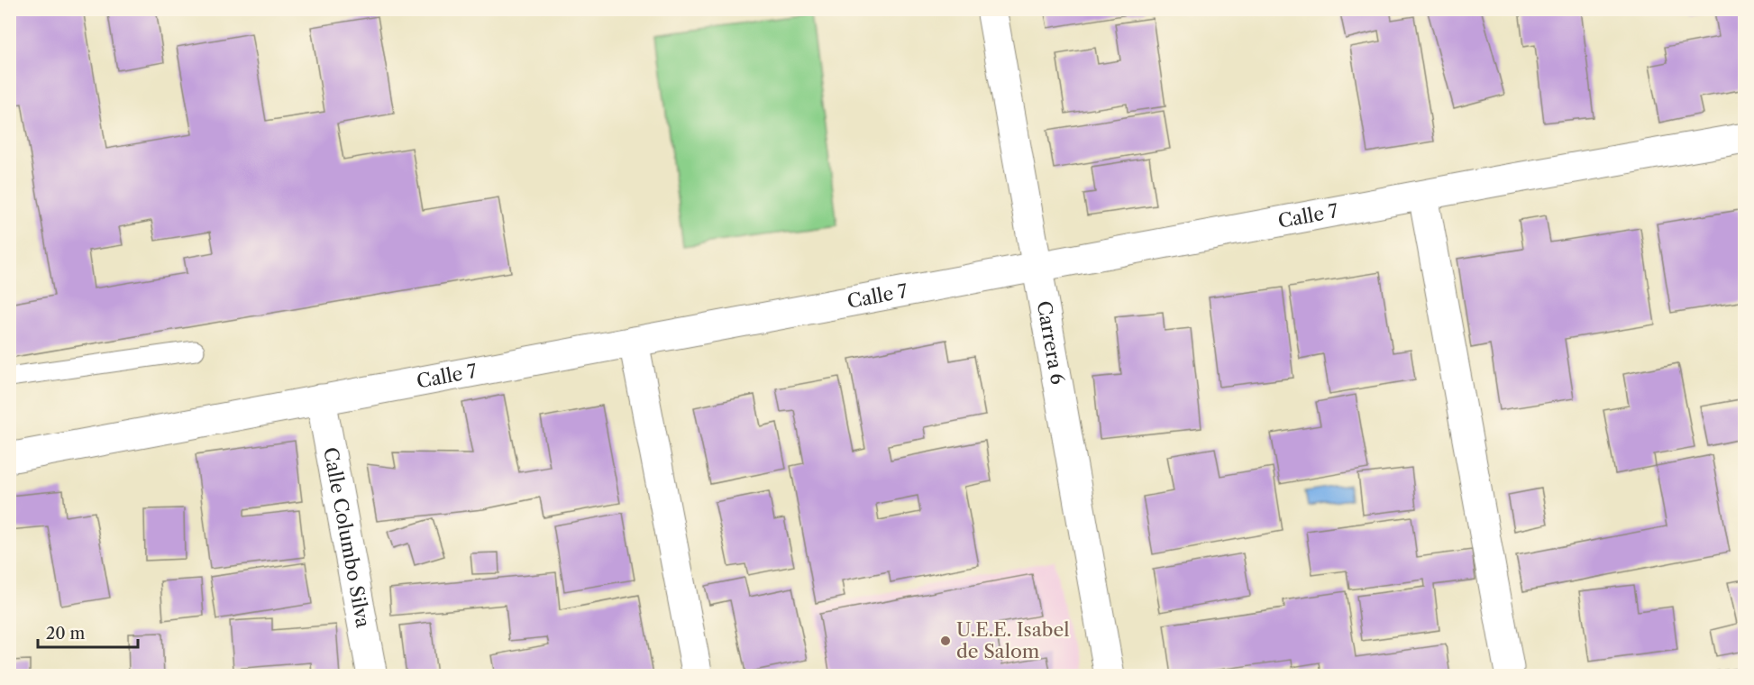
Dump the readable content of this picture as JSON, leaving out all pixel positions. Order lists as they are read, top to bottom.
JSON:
{
  "streets": {
    "street": ["Calle 7", "Carrera 6", "Calle Columbo Silva"]
  },
  "crossings": [
    ["Calle 7", "Carrera 6"],
    ["Calle 7", "Calle Columbo Silva"]
  ],
  "places": ["U.E.E. Isabel de Salom"],
  "scale_bar": "20 m"
}
